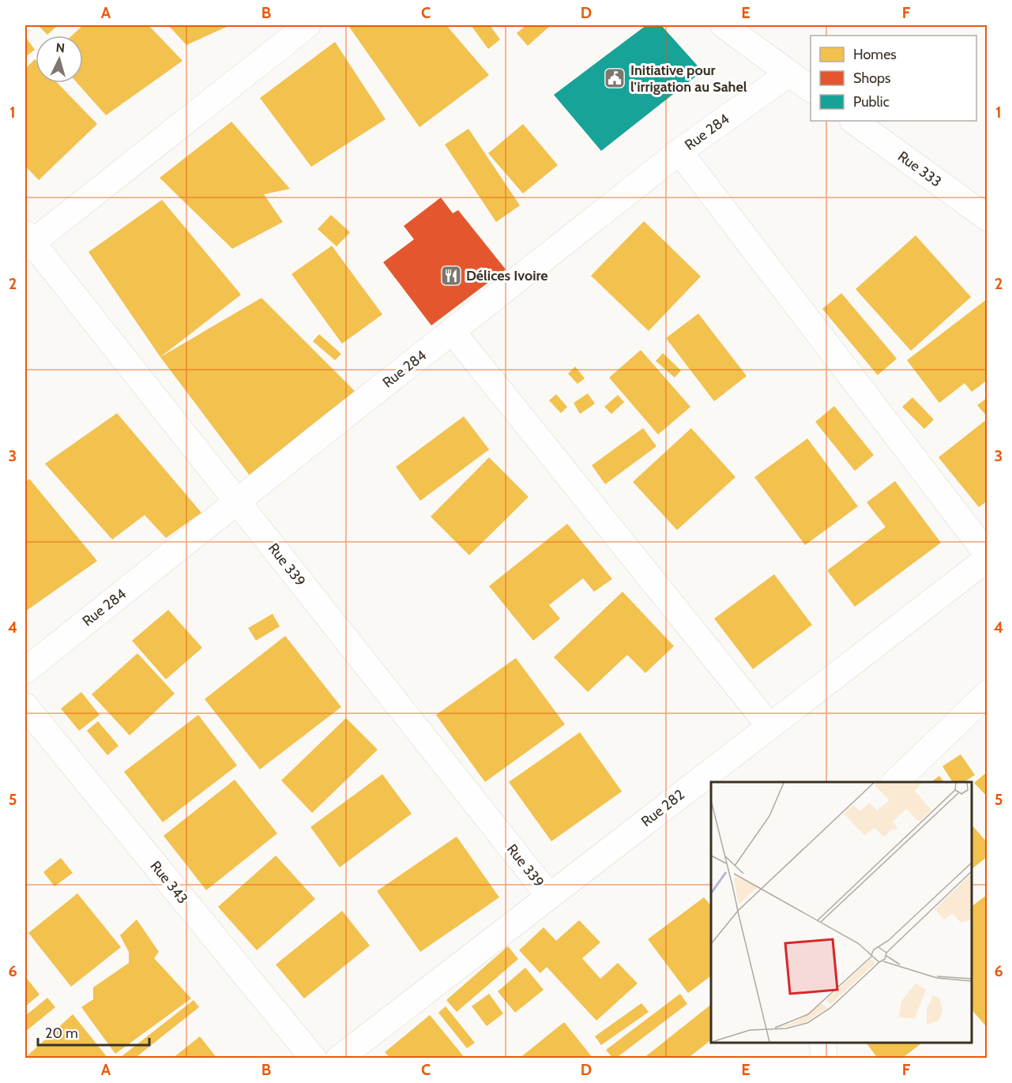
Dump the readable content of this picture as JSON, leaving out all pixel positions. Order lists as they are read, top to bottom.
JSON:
{
  "streets": {
    "street": [
      "Rue 284",
      "Rue 333",
      "Rue 339",
      "Rue 282",
      "Rue 343"
    ]
  },
  "crossings": [
    ["Rue 284", "Rue 339"],
    ["Rue 339", "Rue 282"]
  ],
  "places": {
    "public building": ["Initiative pour l'irrigation au Sahel"],
    "restaurant": ["Délices Ivoire"]
  },
  "legend": ["Homes", "Shops", "Public"],
  "scale_bar": "20 m",
  "north": "top",
  "grid": {
    "columns": [
      "A",
      "B",
      "C",
      "D",
      "E",
      "F"
    ],
    "rows": [
      "1",
      "2",
      "3",
      "4",
      "5",
      "6"
    ]
  }
}
